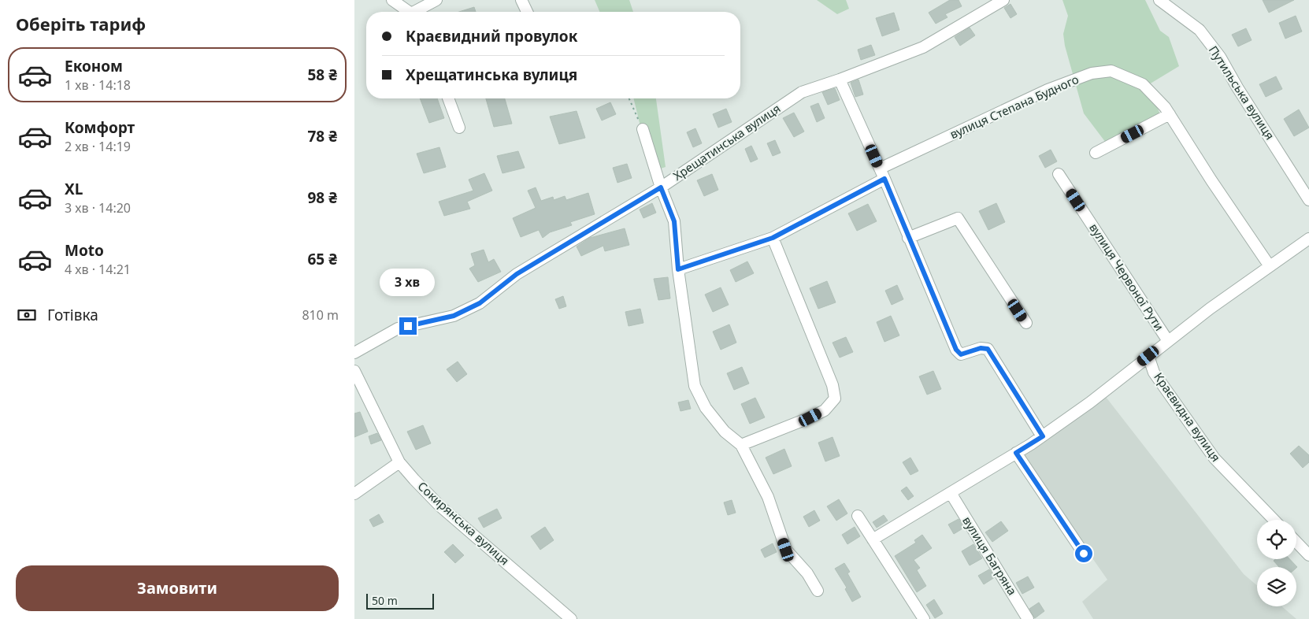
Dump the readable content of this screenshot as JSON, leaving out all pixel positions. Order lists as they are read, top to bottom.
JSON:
{
  "streets": {
    "street": [
      "Путильська вулиця",
      "вулиця Степана Будного",
      "Хрещатинська вулиця",
      "вулиця Червоної Рути",
      "Краєвидна вулиця",
      "Сокирянська вулиця",
      "вулиця Багряна"
    ]
  },
  "scale_bar": "50 m",
  "page": {
    "heading": "Оберіть тариф",
    "banner": ["Краєвидний провулок", "Хрещатинська вулиця"],
    "list": [
      {
        "name": "Економ",
        "note": "1 хв · 14:18",
        "value": "58 ₴"
      },
      {
        "name": "Комфорт",
        "note": "2 хв · 14:19",
        "value": "78 ₴"
      },
      {
        "name": "XL",
        "note": "3 хв · 14:20",
        "value": "98 ₴"
      },
      {
        "name": "Moto",
        "note": "4 хв · 14:21",
        "value": "65 ₴"
      }
    ],
    "bubble": "3 хв",
    "pay": ["Готівка", "810 m"],
    "buttons": "Замовити",
    "scale": "50 m"
  }
}
